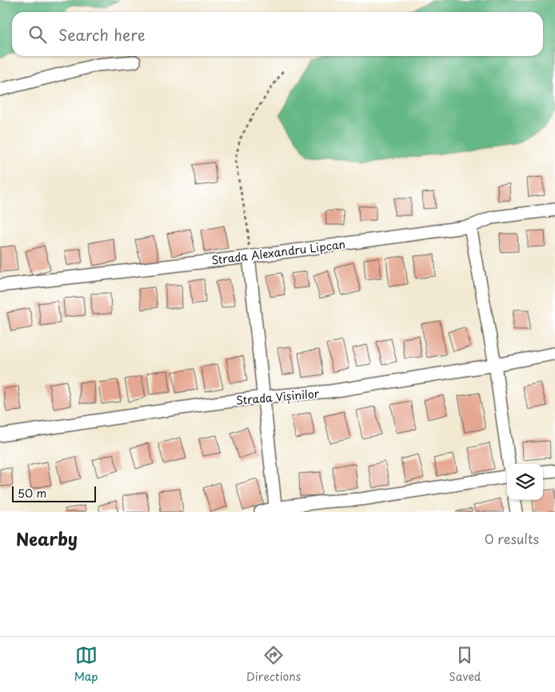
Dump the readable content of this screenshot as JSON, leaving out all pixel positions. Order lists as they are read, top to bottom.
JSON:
{
  "streets": {
    "street": ["Strada Alexandru Lipcan", "Strada Vișinilor"]
  },
  "scale_bar": "50 m",
  "page": {
    "search": "Search here",
    "scale": "50 m",
    "heading": ["Nearby", "0 results"],
    "nav": ["Map", "Directions", "Saved"]
  }
}
